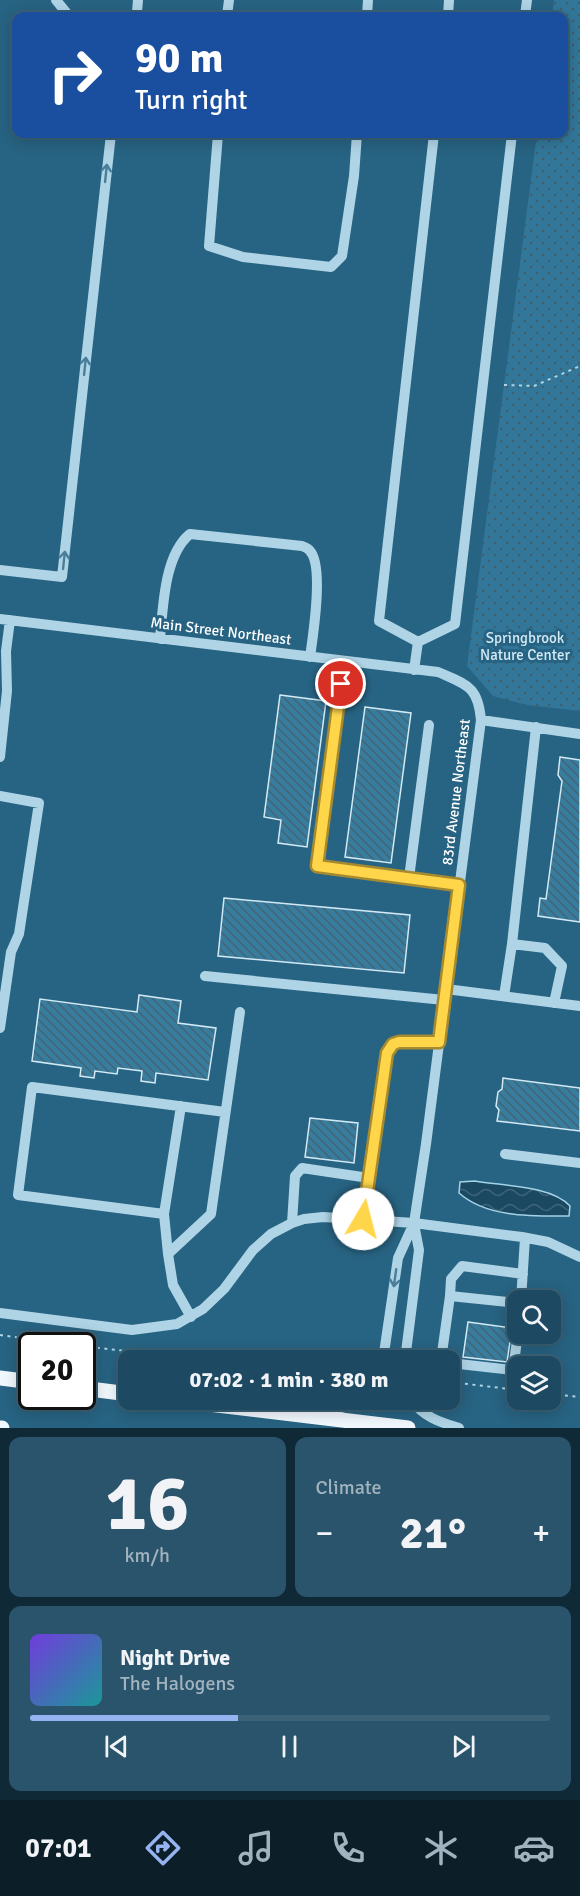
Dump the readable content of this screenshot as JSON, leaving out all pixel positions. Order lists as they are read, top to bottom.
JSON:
{
  "streets": {
    "street": ["Main Street Northeast", "83rd Avenue Northeast"]
  },
  "crossings": [
    ["Main Street Northeast", "83rd Avenue Northeast"]
  ],
  "parks": ["Springbrook Nature Center"],
  "page": {
    "turn": ["90 m", "Turn right"],
    "limit": "20",
    "trip": "07:02 · 1 min · 380 m",
    "tile": [
      ["16", "km/h"],
      "Climate"
    ],
    "heat": ["−", "21°", "+"],
    "song": ["Night Drive", "The Halogens"],
    "tabs": "07:01"
  }
}
